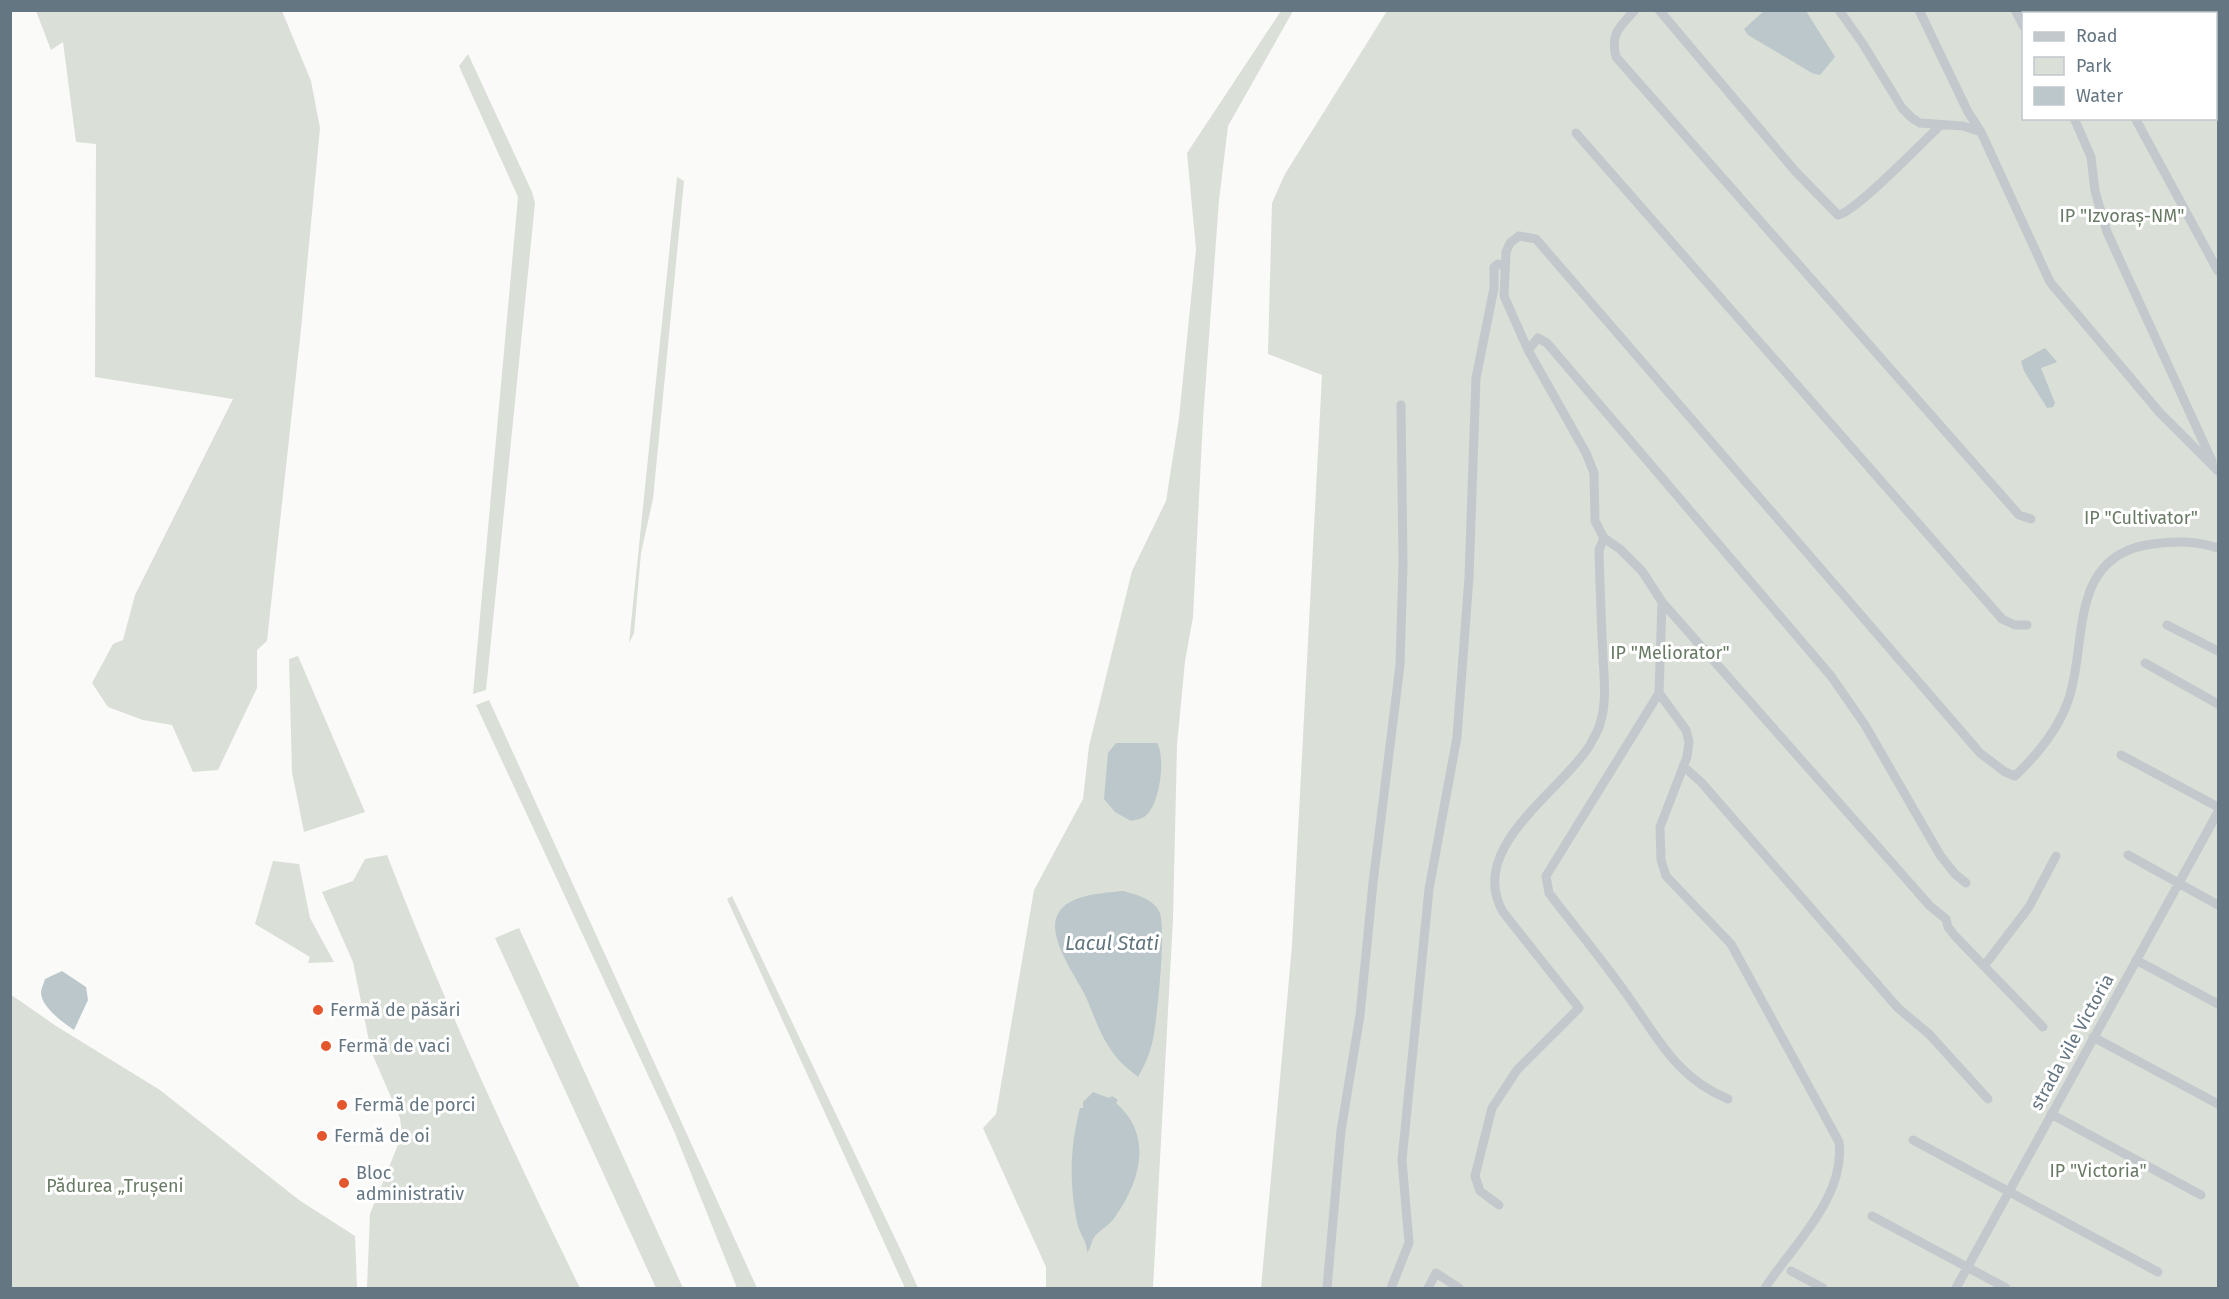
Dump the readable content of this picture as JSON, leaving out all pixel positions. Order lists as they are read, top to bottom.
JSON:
{
  "streets": {
    "street": ["strada vile Victoria"]
  },
  "water": ["Lacul Stati"],
  "parks": [
    "IP \"Izvoraș-NM\"",
    "IP \"Cultivator\"",
    "IP \"Meliorator\"",
    "IP \"Victoria\"",
    "Pădurea „Trușeni"
  ],
  "places": [
    "Fermă de păsări",
    "Fermă de vaci",
    "Fermă de porci",
    "Fermă de oi",
    "Bloc administrativ"
  ],
  "legend": ["Road", "Park", "Water"]
}
